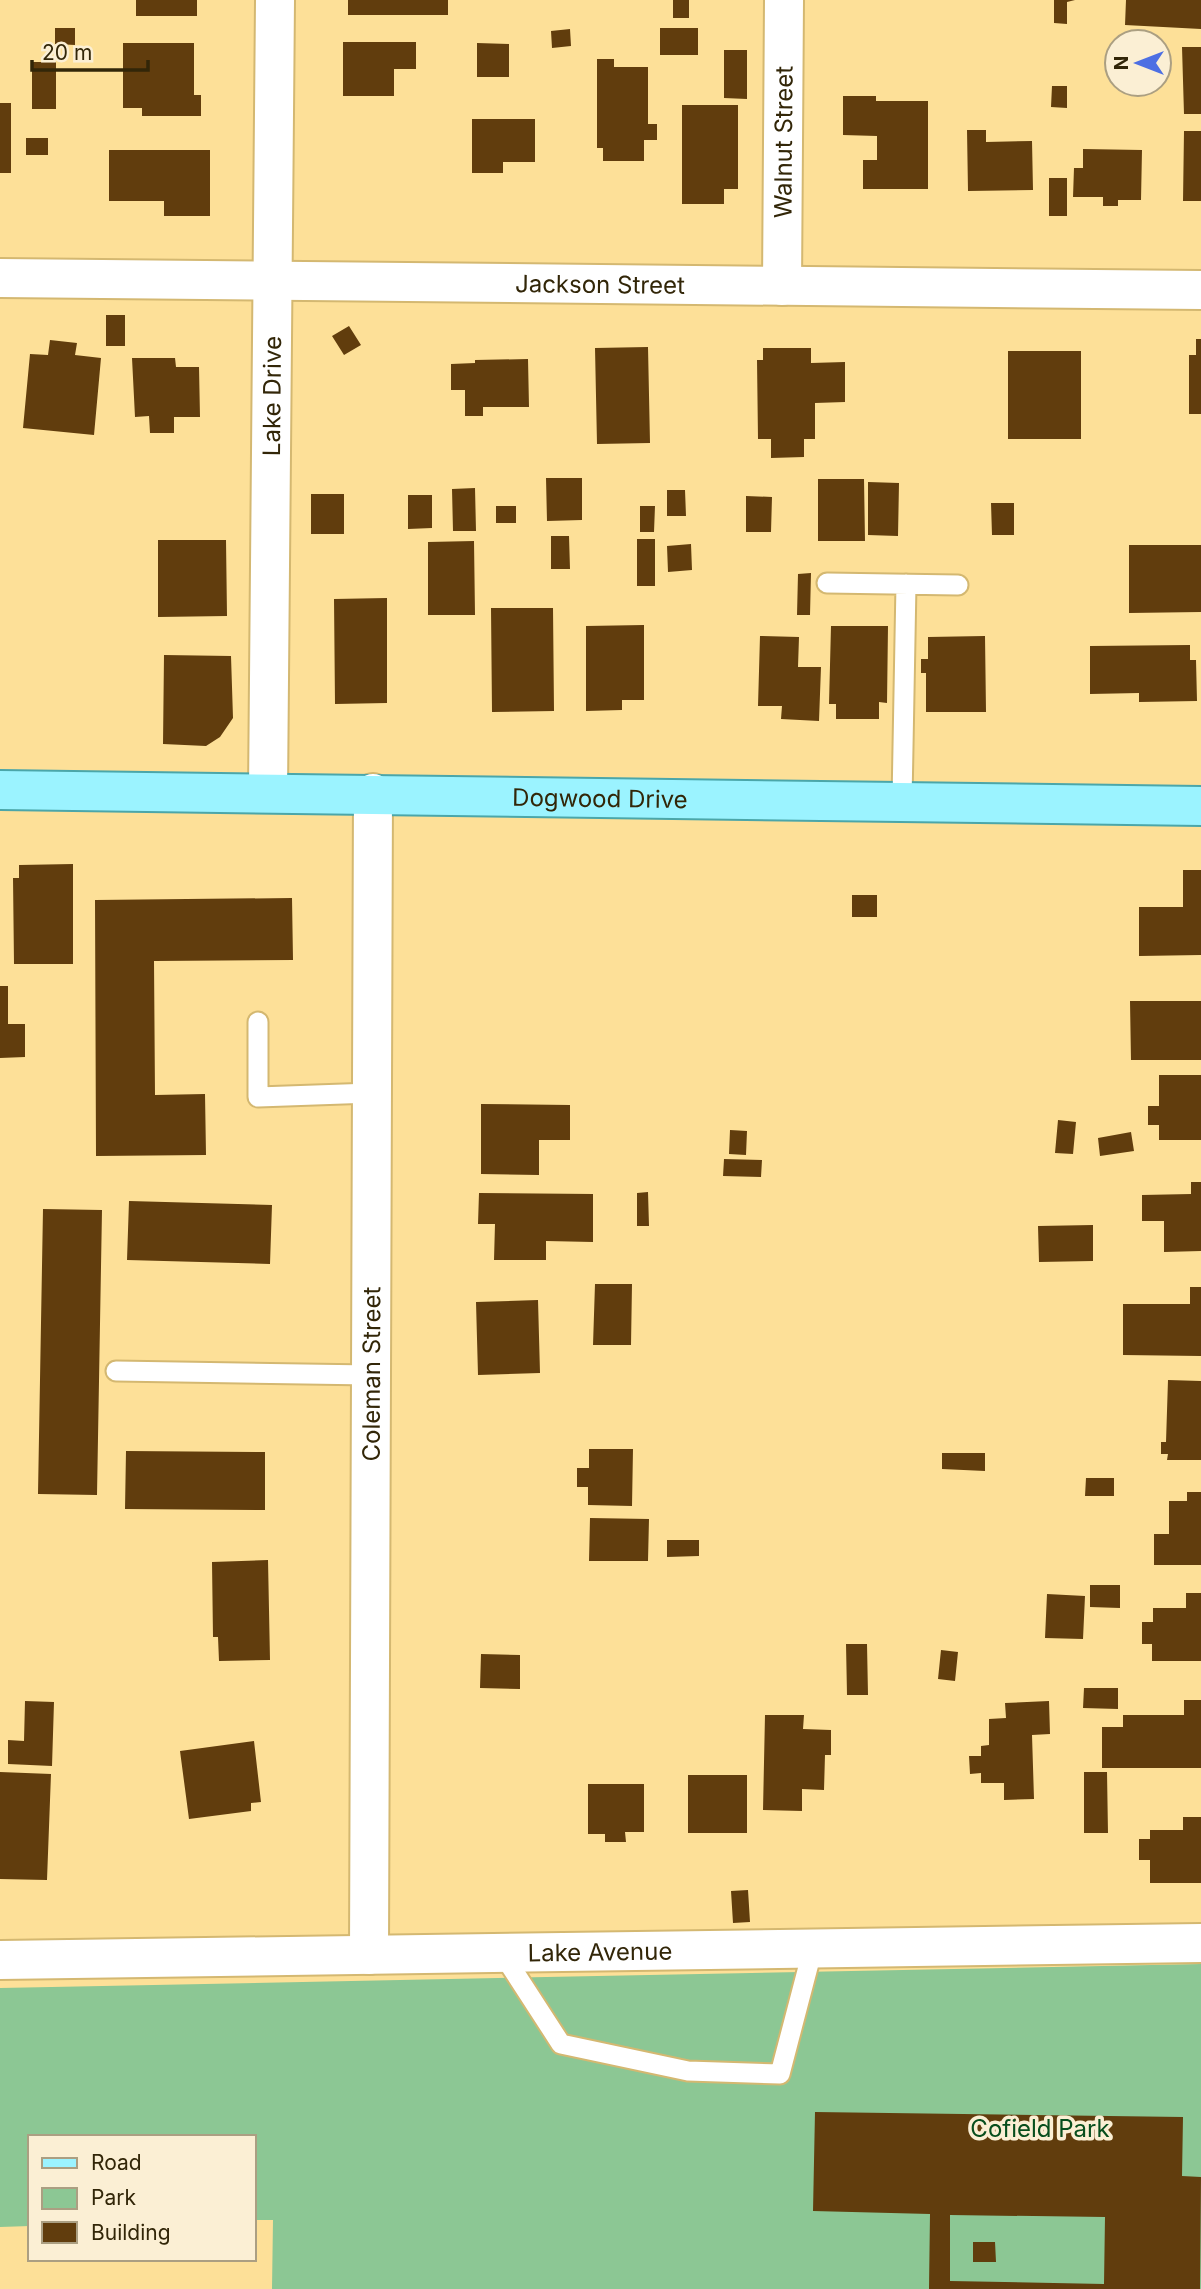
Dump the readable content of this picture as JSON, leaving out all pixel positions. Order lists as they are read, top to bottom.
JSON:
{
  "streets": {
    "main road": ["Dogwood Drive"],
    "street": [
      "Walnut Street",
      "Jackson Street",
      "Lake Drive",
      "Coleman Street",
      "Lake Avenue"
    ]
  },
  "crossings": [
    ["Walnut Street", "Jackson Street"],
    ["Jackson Street", "Lake Drive"],
    ["Lake Drive", "Dogwood Drive"],
    ["Dogwood Drive", "Coleman Street"],
    ["Coleman Street", "Lake Avenue"]
  ],
  "parks": ["Cofield Park"],
  "legend": ["Road", "Park", "Building"],
  "scale_bar": "20 m",
  "north": "left"
}
